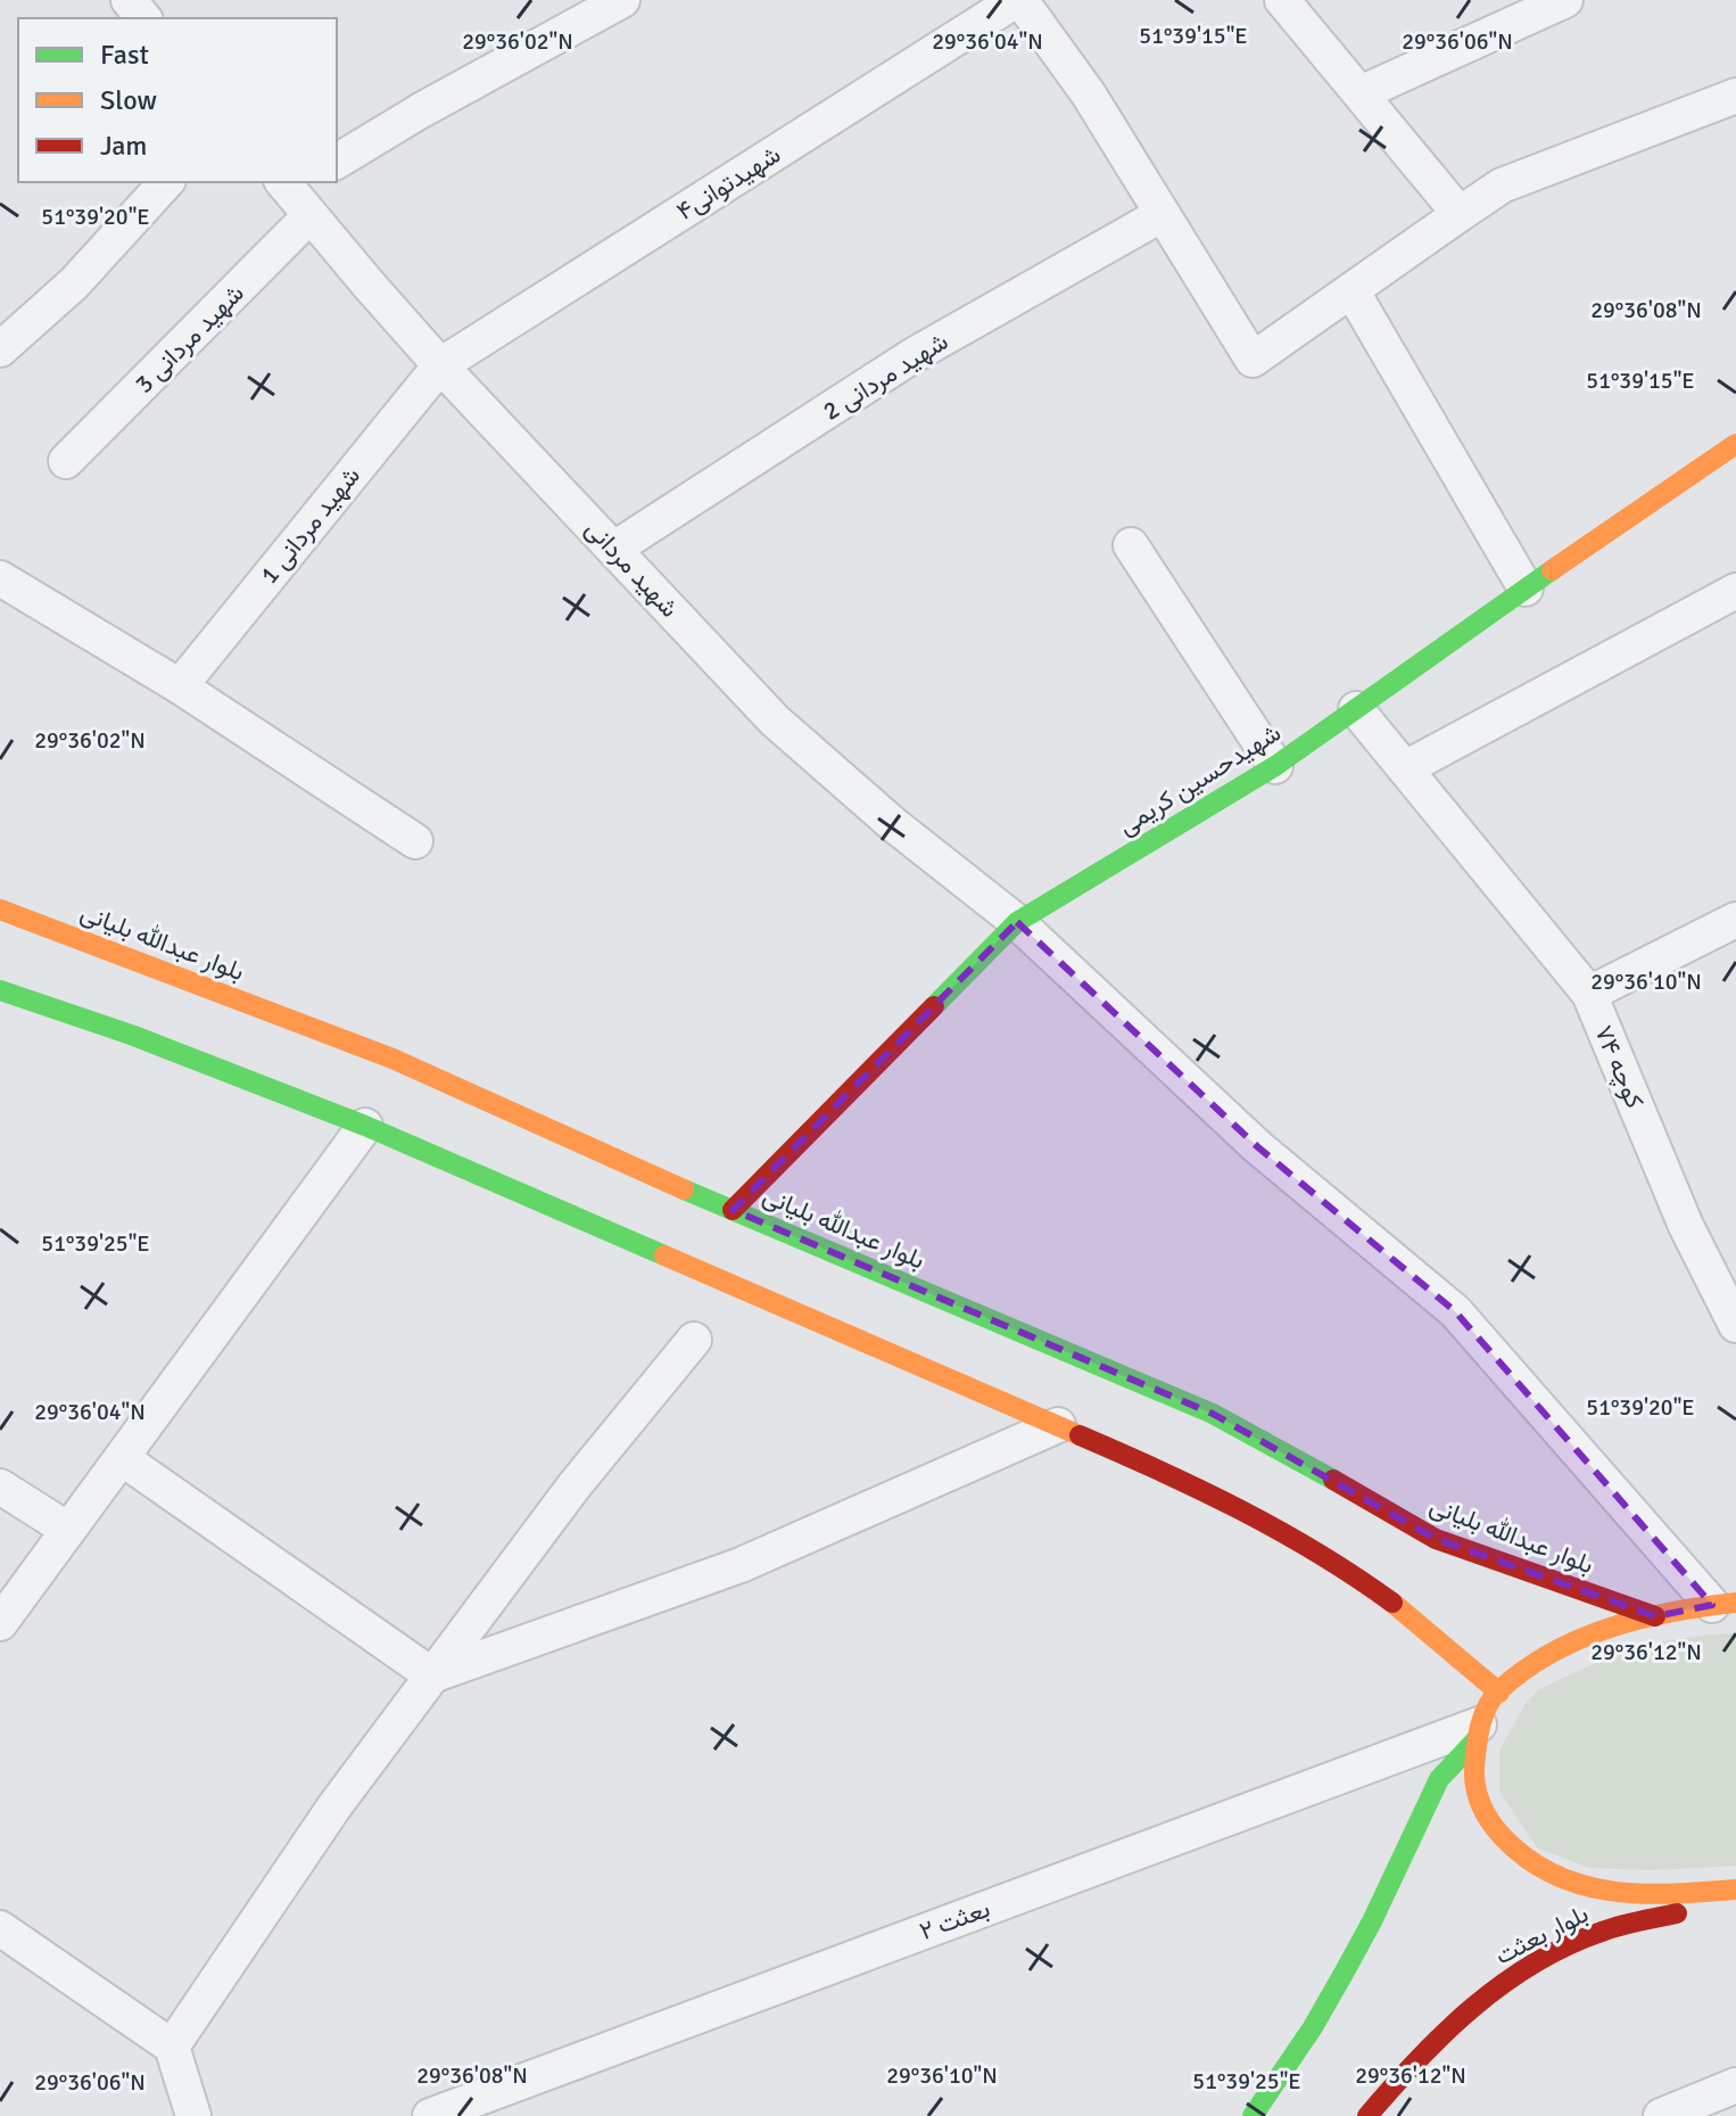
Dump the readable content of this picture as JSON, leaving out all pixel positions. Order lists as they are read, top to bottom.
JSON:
{
  "streets": {
    "main road": ["شهیدحسین کریمی", "بلوار عبدالله بلیانی", "بلوار بعثت"],
    "street": [
      "شهیدتوانی۴",
      "شهید مردانی 3",
      "شهید مردانی 2",
      "شهید مردانی 1",
      "شهید مردانی",
      "کوچه ۷۴",
      "بعثت ۲"
    ]
  },
  "crossings": [
    ["شهیدتوانی۴", "شهید مردانی 1"],
    ["شهیدتوانی۴", "شهید مردانی"],
    ["شهید مردانی 3", "شهید مردانی"],
    ["شهید مردانی 2", "شهید مردانی"],
    ["شهید مردانی 1", "شهید مردانی"],
    ["شهید مردانی", "شهیدحسین کریمی"],
    ["شهیدحسین کریمی", "بلوار عبدالله بلیانی"],
    ["شهیدحسین کریمی", "کوچه ۷۴"]
  ],
  "legend": ["Fast", "Slow", "Jam"],
  "coordinates": [
    "51°39'15\"E",
    "29°36'02\"N",
    "29°36'04\"N",
    "29°36'06\"N",
    "51°39'20\"E",
    "29°36'08\"N",
    "29°36'10\"N",
    "51°39'25\"E",
    "29°36'12\"N"
  ]
}
